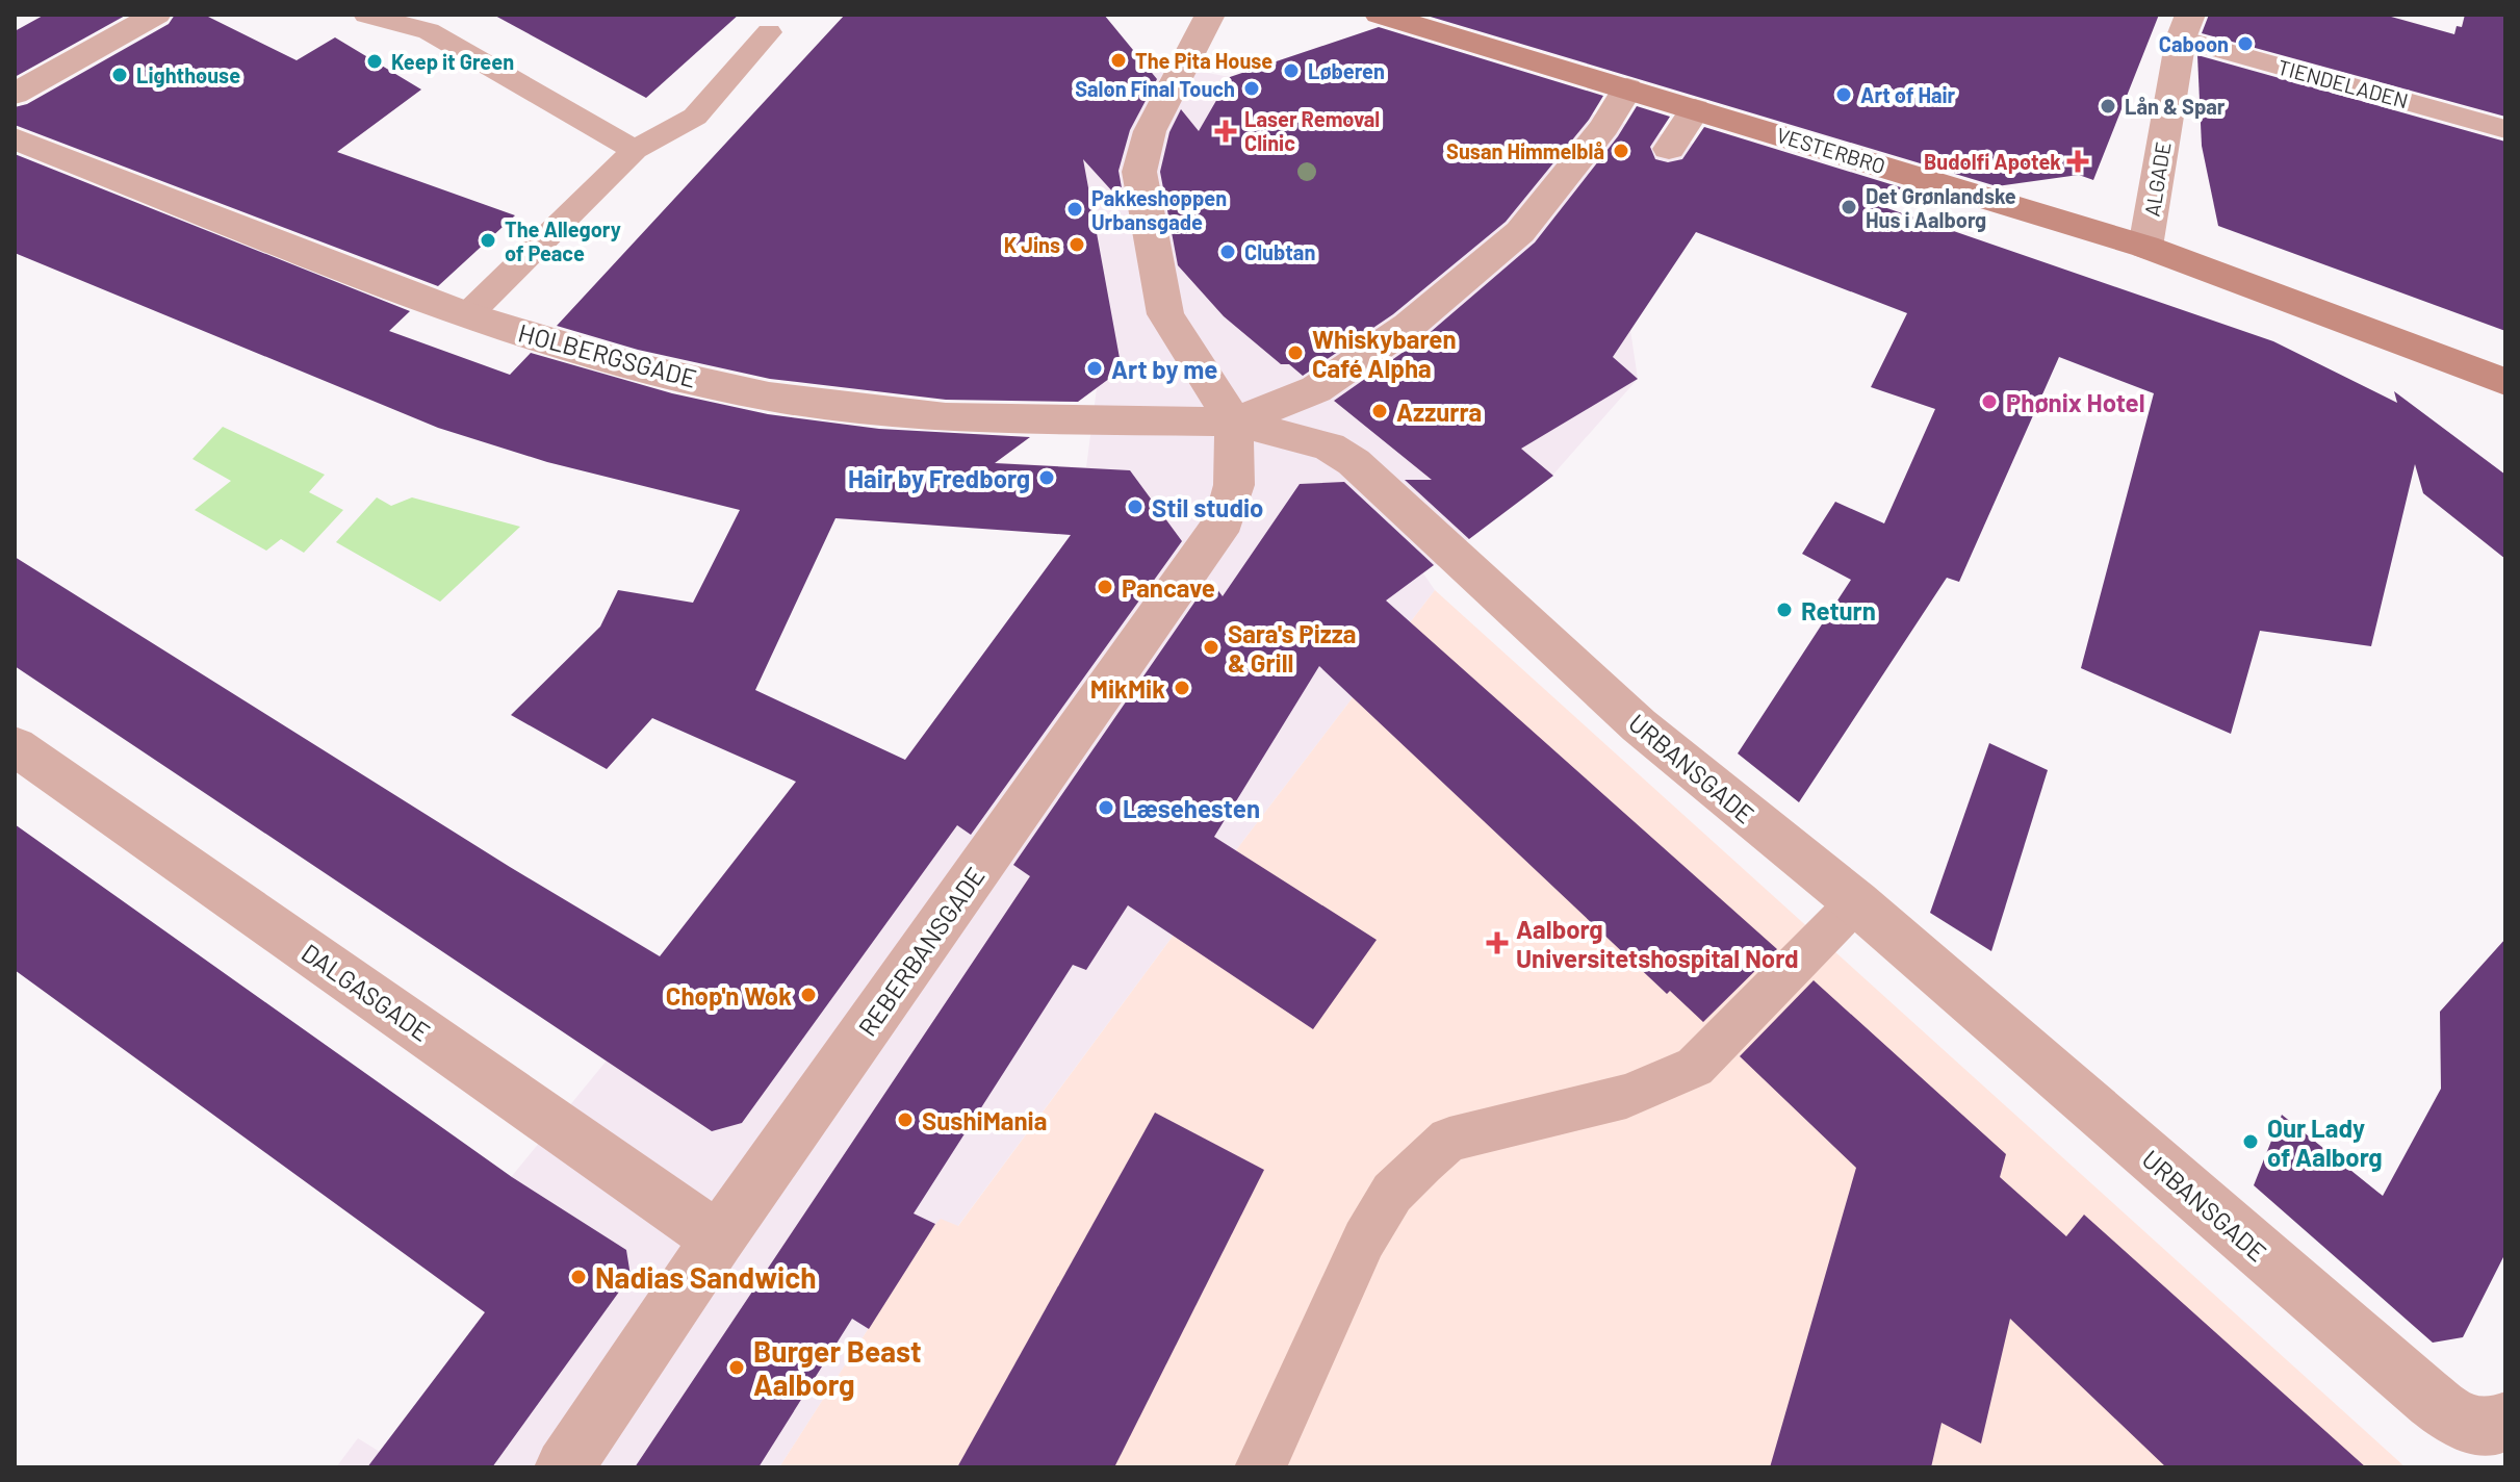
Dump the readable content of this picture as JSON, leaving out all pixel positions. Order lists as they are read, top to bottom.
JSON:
{
  "streets": {
    "main road": ["VESTERBRO"],
    "street": [
      "ALGADE",
      "HOLBERGSGADE",
      "URBANSGADE",
      "REBERBANSGADE",
      "DALGASGADE"
    ],
    "lane": ["TIENDELADEN"]
  },
  "crossings": [
    ["TIENDELADEN", "ALGADE"],
    ["VESTERBRO", "ALGADE"],
    ["HOLBERGSGADE", "URBANSGADE"],
    ["HOLBERGSGADE", "REBERBANSGADE"],
    ["URBANSGADE", "REBERBANSGADE"],
    ["REBERBANSGADE", "DALGASGADE"]
  ],
  "places": {
    "other": [
      "Caboon",
      "The Pita House",
      "Keep it Green",
      "Løberen",
      "Lighthouse",
      "Salon Final Touch",
      "Art of Hair",
      "Lån & Spar",
      "Susan Himmelblå",
      "Det Grønlandske Hus i Aalborg",
      "Pakkeshoppen Urbansgade",
      "The Allegory of Peace",
      "K Jins",
      "Clubtan",
      "Whiskybaren Café Alpha",
      "Art by me",
      "Phønix Hotel",
      "Azzurra",
      "Hair by Fredborg",
      "Stil studio",
      "Pancave",
      "Return",
      "Sara's Pizza & Grill",
      "MikMik",
      "Læsehesten",
      "Chop'n Wok",
      "SushiMania",
      "Our Lady of Aalborg",
      "Nadias Sandwich",
      "Burger Beast Aalborg"
    ],
    "health": ["Laser Removal Clinic", "Budolfi Apotek", "Aalborg Universitetshospital Nord"]
  }
}
